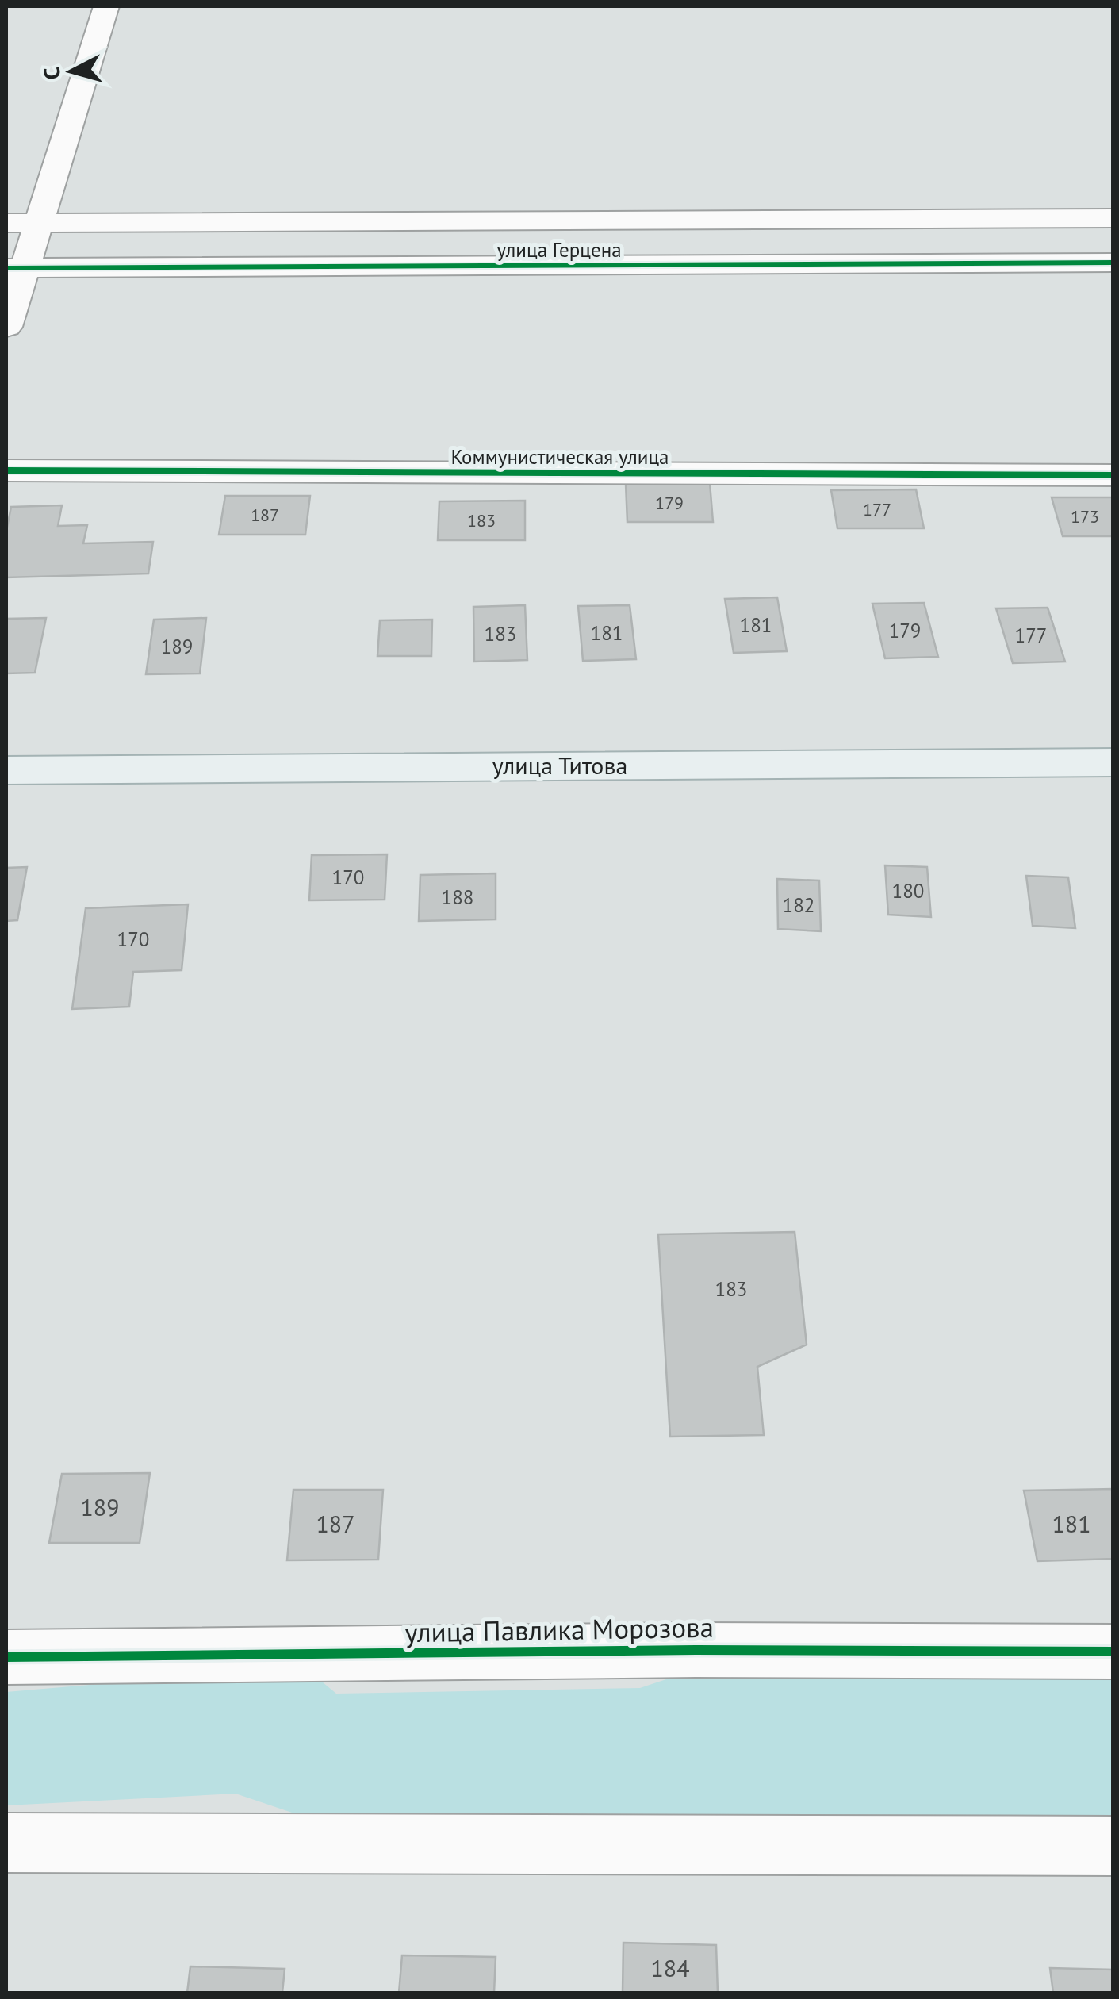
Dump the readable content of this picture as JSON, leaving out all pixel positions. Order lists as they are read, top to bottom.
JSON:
{
  "streets": {
    "main road": ["улица Титова"],
    "street": ["улица Герцена", "Коммунистическая улица", "улица Павлика Морозова"]
  },
  "house_numbers": [
    "179",
    "177",
    "187",
    "173",
    "183",
    "181",
    "179",
    "181",
    "183",
    "177",
    "189",
    "170",
    "180",
    "188",
    "182",
    "170",
    "183",
    "189",
    "187",
    "181",
    "184"
  ],
  "north": "left"
}
